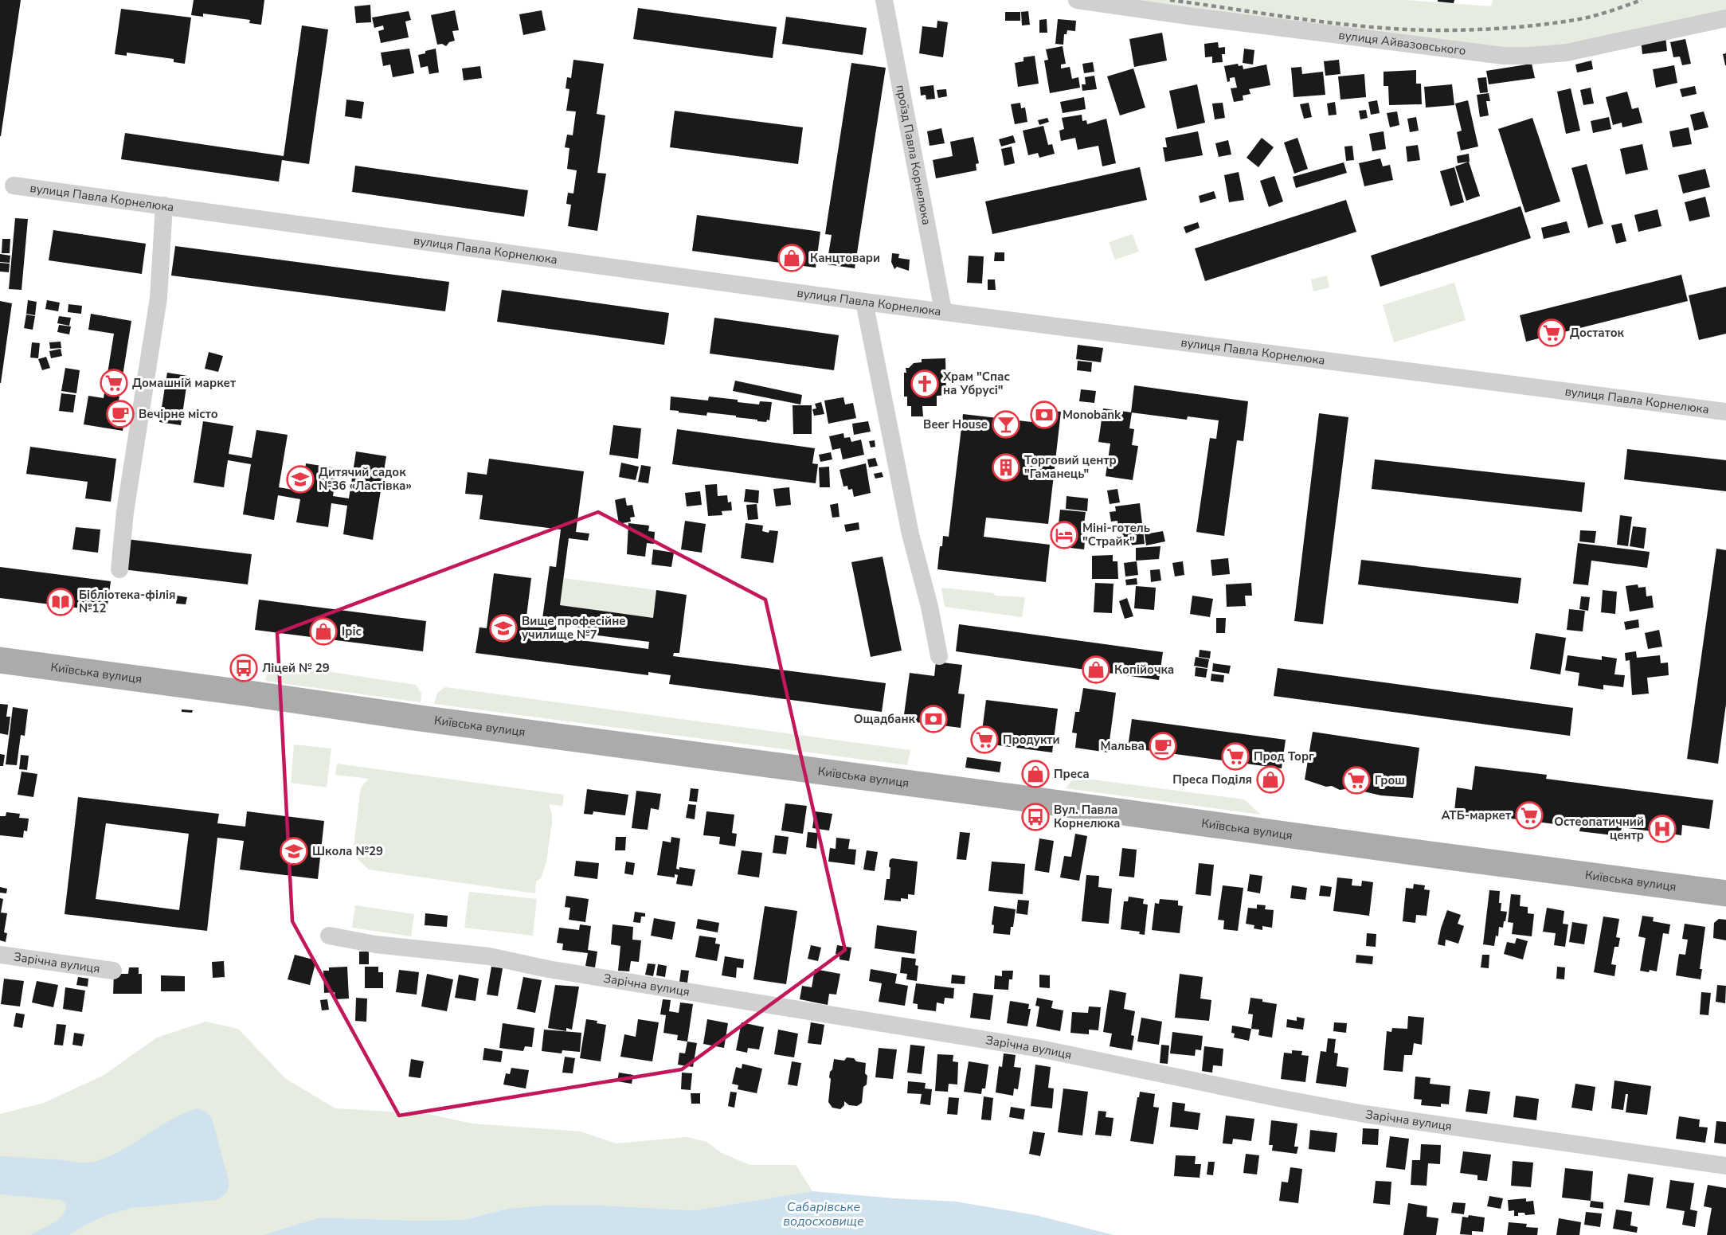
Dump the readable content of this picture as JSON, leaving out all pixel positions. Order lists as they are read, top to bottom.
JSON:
{
  "streets": {
    "main road": ["Київська вулиця"],
    "street": [
      "вулиця Айвазовського",
      "проїзд Павла Корнелюка",
      "вулиця Павла Корнелюка",
      "Зарічна вулиця"
    ]
  },
  "crossings": [
    ["проїзд Павла Корнелюка", "вулиця Павла Корнелюка"]
  ],
  "water": ["Сабарівське водосховище"],
  "places": {
    "shop": [
      "Канцтовари",
      "Іріс",
      "Копійочка",
      "Преса",
      "Преса Поділя"
    ],
    "supermarket": [
      "Достаток",
      "Домашній маркет",
      "Продукти",
      "Прод Торг",
      "Грош",
      "АТБ-маркет"
    ],
    "church": ["Храм \"Спас на Убрусі\""],
    "cafe": ["Вечірне місто", "Мальва"],
    "bank": ["Monobank", "Ощадбанк"],
    "bar": ["Beer House"],
    "building": ["Торговий центр \"Гаманець\""],
    "school or university": ["Дитячий садок №36 «Ластівка»", "Вище професійне училище №7", "Школа №29"],
    "hotel": ["Міні-готель \"Страйк\""],
    "library": ["Бібліотека-філія №12"],
    "bus stop": ["Ліцей № 29", "Вул. Павла Корнелюка"],
    "hospital": ["Остеопатичний центр"]
  }
}
